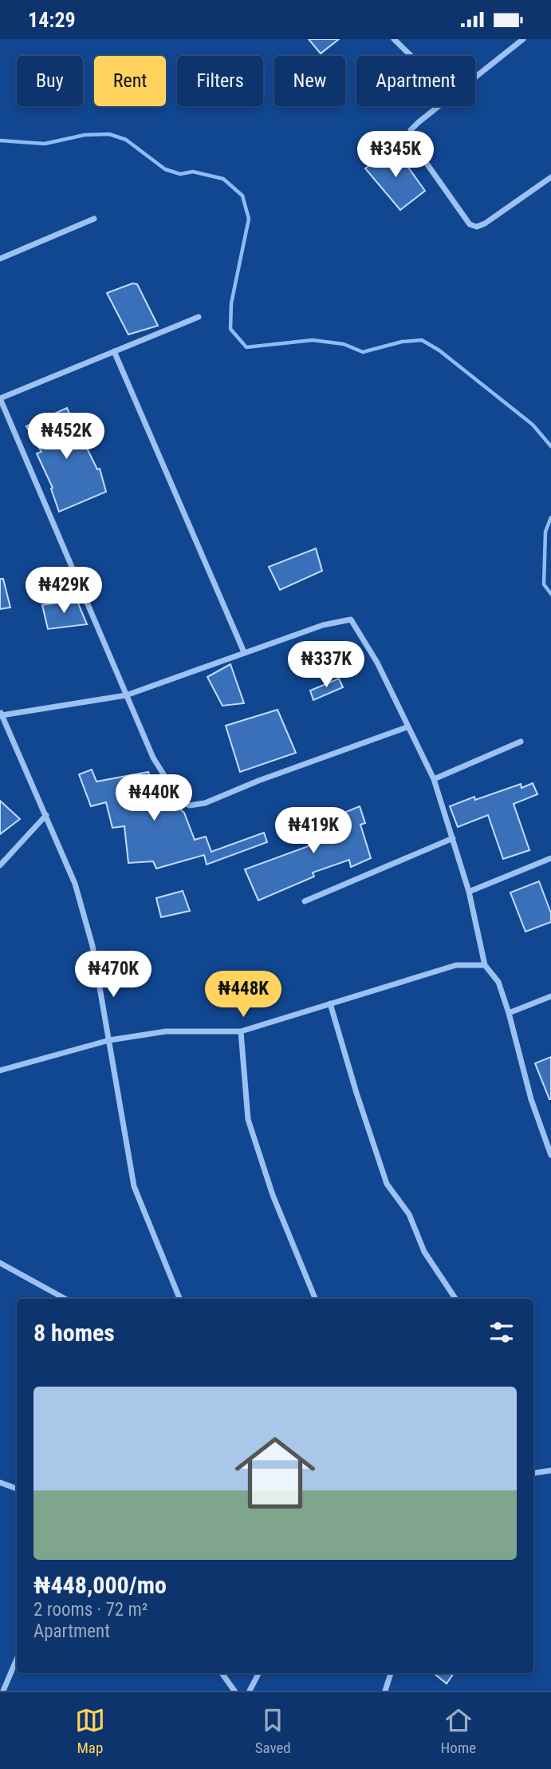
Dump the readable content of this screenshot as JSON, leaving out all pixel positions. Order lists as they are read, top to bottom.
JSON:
{
  "page": {
    "status": "14:29",
    "chip": [
      "Buy",
      "Rent",
      "Filters",
      "New",
      "Apartment"
    ],
    "price": [
      "₦345K",
      "₦452K",
      "₦429K",
      "₦337K",
      "₦440K",
      "₦419K",
      "₦470K",
      "₦448K"
    ],
    "heading": "8 homes",
    "list": [
      {
        "name": "₦448,000/mo",
        "note": "2 rooms · 72 m² · Apartment"
      }
    ],
    "tabs": ["Map", "Saved", "Home"]
  }
}
